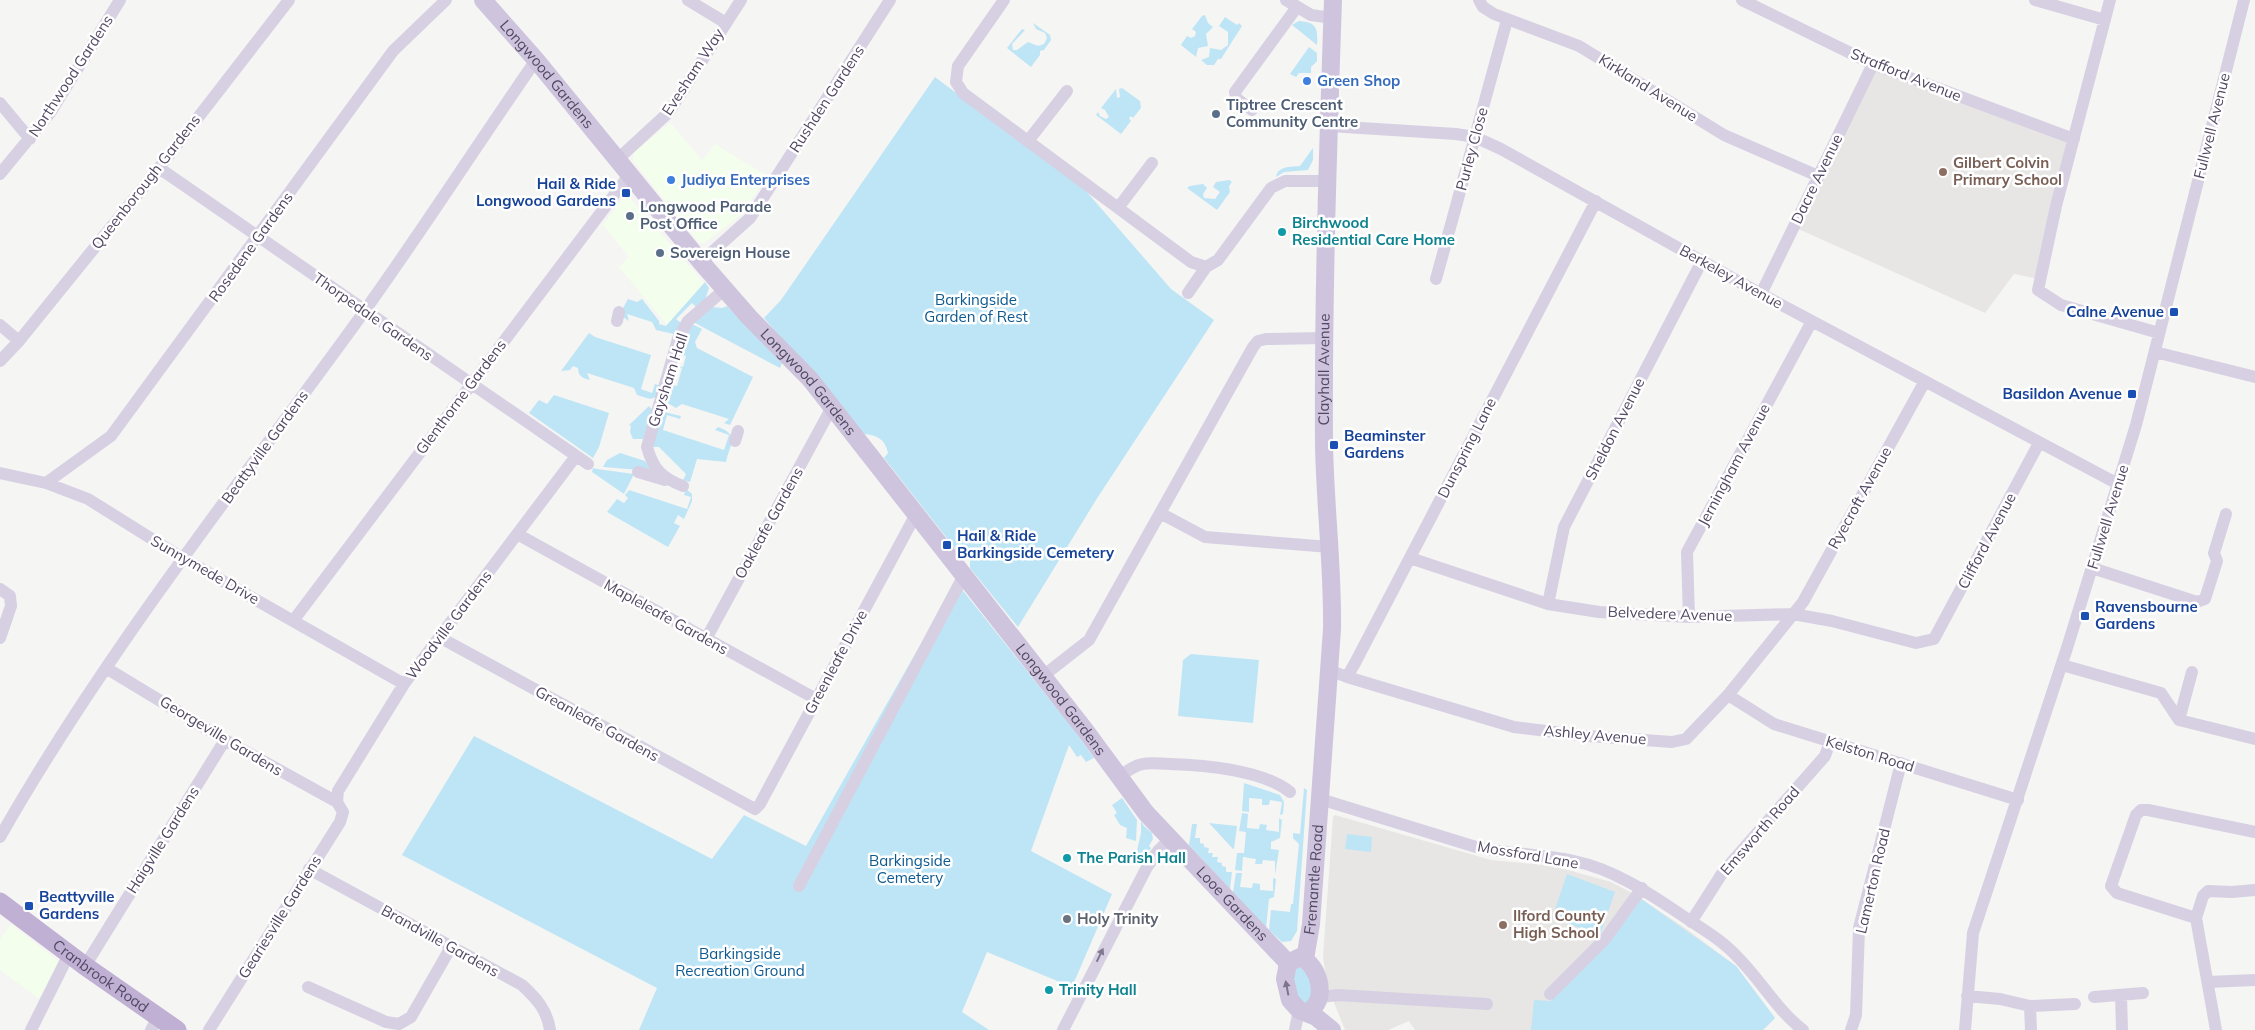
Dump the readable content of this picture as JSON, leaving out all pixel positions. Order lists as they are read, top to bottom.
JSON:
{
  "streets": {
    "main road": ["Cranbrook Road"],
    "street": [
      "Evesham Way",
      "Longwood Gardens",
      "Strafford Avenue",
      "Northwood Gardens",
      "Kirkland Avenue",
      "Rushden Gardens",
      "Fullwell Avenue",
      "Purley Close",
      "Dacre Avenue",
      "Queenborough Gardens",
      "Rosedene Gardens",
      "Berkeley Avenue",
      "Thorpedale Gardens",
      "Clayhall Avenue",
      "Gaysham Hall",
      "Glenthorne Gardens",
      "Sheldon Avenue",
      "Beattyville Gardens",
      "Dunspring Lane",
      "Jerningham Avenue",
      "Ryecroft Avenue",
      "Oakleafe Gardens",
      "Clifford Avenue",
      "Sunnymede Drive",
      "Belvedere Avenue",
      "Mapleleafe Gardens",
      "Woodville Gardens",
      "Greenleafe Drive",
      "Greanleafe Gardens",
      "Ashley Avenue",
      "Georgeville Gardens",
      "Kelston Road",
      "Emsworth Road",
      "Haigville Gardens",
      "Mossford Lane",
      "Fremantle Road",
      "Lamerton Road",
      "Looe Gardens",
      "Geariesville Gardens",
      "Brandville Gardens"
    ]
  },
  "crossings": [
    ["Evesham Way", "Longwood Gardens"],
    ["Longwood Gardens", "Rushden Gardens"],
    ["Longwood Gardens", "Gaysham Hall"],
    ["Longwood Gardens", "Glenthorne Gardens"],
    ["Longwood Gardens", "Beattyville Gardens"],
    ["Longwood Gardens", "Oakleafe Gardens"],
    ["Longwood Gardens", "Greenleafe Drive"],
    ["Longwood Gardens", "Looe Gardens"],
    ["Strafford Avenue", "Dacre Avenue"],
    ["Kirkland Avenue", "Purley Close"],
    ["Kirkland Avenue", "Dacre Avenue"],
    ["Fullwell Avenue", "Berkeley Avenue"],
    ["Fullwell Avenue", "Kelston Road"],
    ["Purley Close", "Berkeley Avenue"],
    ["Dacre Avenue", "Berkeley Avenue"],
    ["Queenborough Gardens", "Thorpedale Gardens"],
    ["Rosedene Gardens", "Thorpedale Gardens"],
    ["Rosedene Gardens", "Sunnymede Drive"],
    ["Berkeley Avenue", "Clayhall Avenue"],
    ["Berkeley Avenue", "Sheldon Avenue"],
    ["Berkeley Avenue", "Dunspring Lane"],
    ["Berkeley Avenue", "Jerningham Avenue"],
    ["Berkeley Avenue", "Ryecroft Avenue"],
    ["Berkeley Avenue", "Clifford Avenue"],
    ["Thorpedale Gardens", "Glenthorne Gardens"],
    ["Thorpedale Gardens", "Beattyville Gardens"],
    ["Thorpedale Gardens", "Woodville Gardens"],
    ["Clayhall Avenue", "Mossford Lane"],
    ["Clayhall Avenue", "Fremantle Road"],
    ["Glenthorne Gardens", "Sunnymede Drive"],
    ["Sheldon Avenue", "Belvedere Avenue"],
    ["Beattyville Gardens", "Sunnymede Drive"],
    ["Beattyville Gardens", "Georgeville Gardens"],
    ["Dunspring Lane", "Belvedere Avenue"],
    ["Dunspring Lane", "Ashley Avenue"],
    ["Jerningham Avenue", "Belvedere Avenue"],
    ["Ryecroft Avenue", "Belvedere Avenue"],
    ["Ryecroft Avenue", "Ashley Avenue"],
    ["Oakleafe Gardens", "Mapleleafe Gardens"],
    ["Clifford Avenue", "Belvedere Avenue"],
    ["Sunnymede Drive", "Woodville Gardens"],
    ["Belvedere Avenue", "Ashley Avenue"],
    ["Mapleleafe Gardens", "Woodville Gardens"],
    ["Mapleleafe Gardens", "Greenleafe Drive"],
    ["Woodville Gardens", "Greanleafe Gardens"],
    ["Woodville Gardens", "Georgeville Gardens"],
    ["Woodville Gardens", "Geariesville Gardens"],
    ["Greenleafe Drive", "Greanleafe Gardens"],
    ["Ashley Avenue", "Kelston Road"],
    ["Georgeville Gardens", "Haigville Gardens"],
    ["Georgeville Gardens", "Geariesville Gardens"],
    ["Kelston Road", "Emsworth Road"],
    ["Kelston Road", "Lamerton Road"],
    ["Emsworth Road", "Mossford Lane"],
    ["Haigville Gardens", "Cranbrook Road"],
    ["Mossford Lane", "Fremantle Road"],
    ["Fremantle Road", "Looe Gardens"],
    ["Geariesville Gardens", "Brandville Gardens"]
  ],
  "parks": ["Barkingside Garden of Rest", "Barkingside Cemetery", "Barkingside Recreation Ground"],
  "places": {
    "other": [
      "Green Shop",
      "Tiptree Crescent Community Centre",
      "Gilbert Colvin Primary School",
      "Judiya Enterprises",
      "Longwood Parade Post Office",
      "Birchwood Residential Care Home",
      "Sovereign House",
      "The Parish Hall",
      "Holy Trinity",
      "Ilford County High School",
      "Trinity Hall"
    ],
    "transit": [
      "Hail & Ride Longwood Gardens",
      "Calne Avenue",
      "Basildon Avenue",
      "Beaminster Gardens",
      "Hail & Ride Barkingside Cemetery",
      "Ravensbourne Gardens",
      "Beattyville Gardens"
    ]
  }
}
